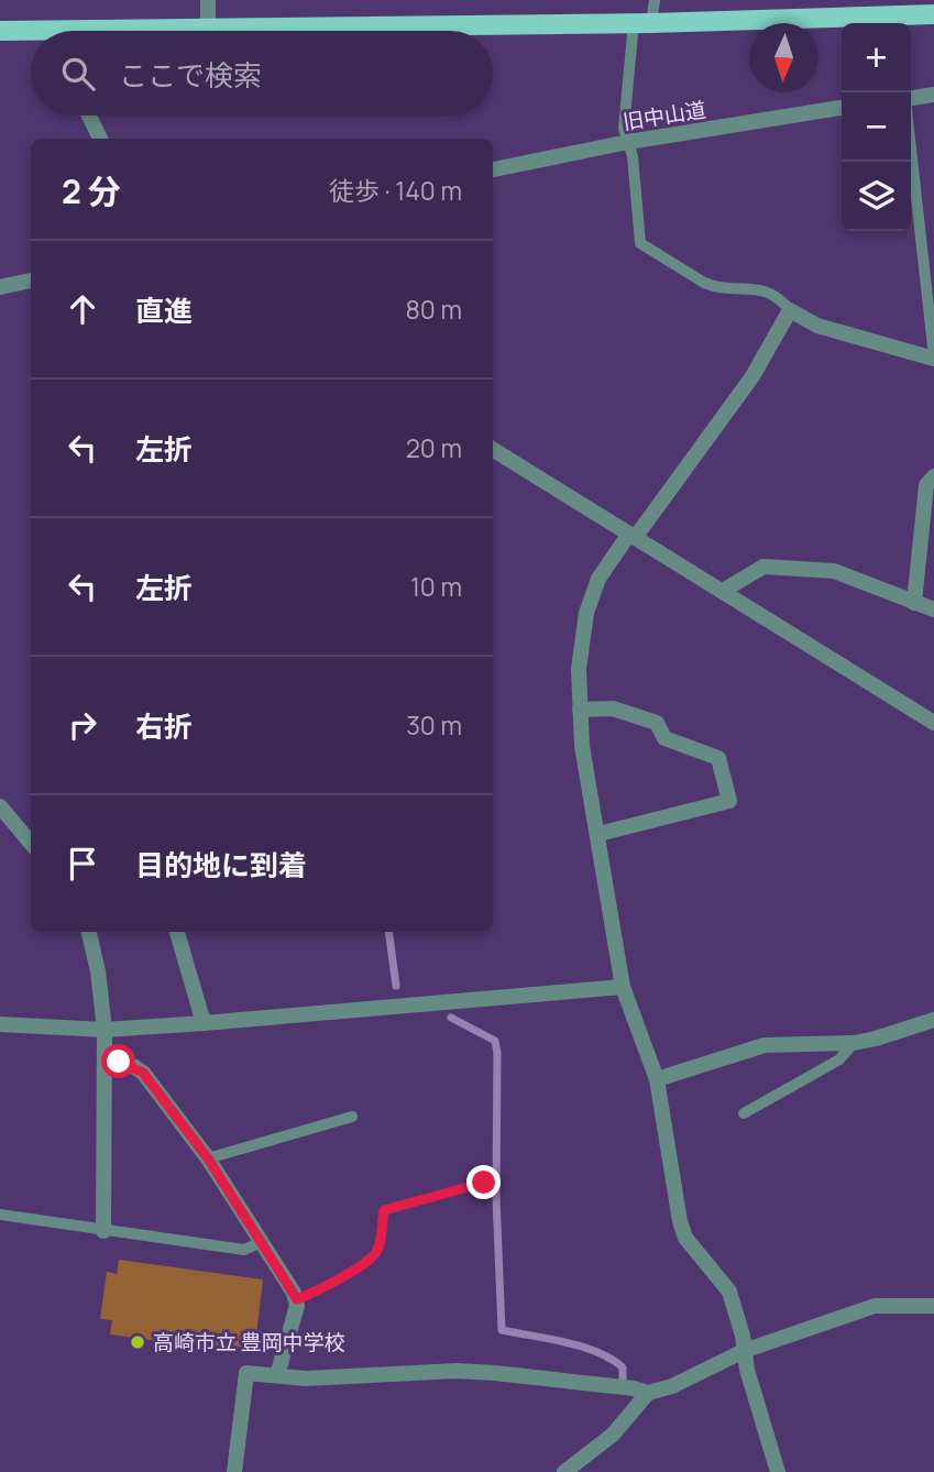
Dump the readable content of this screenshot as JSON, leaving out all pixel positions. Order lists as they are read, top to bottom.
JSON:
{
  "streets": {
    "street": ["旧中山道"]
  },
  "places": ["高崎市立 豊岡中学校"],
  "north": "bottom",
  "page": {
    "map_buttons": ["+", "−"],
    "search": "ここで検索",
    "heading": ["2 分", "徒歩 · 140 m"],
    "list": [
      ["直進", "80 m"],
      ["左折", "20 m"],
      ["左折", "10 m"],
      ["右折", "30 m"],
      "目的地に到着"
    ]
  }
}
